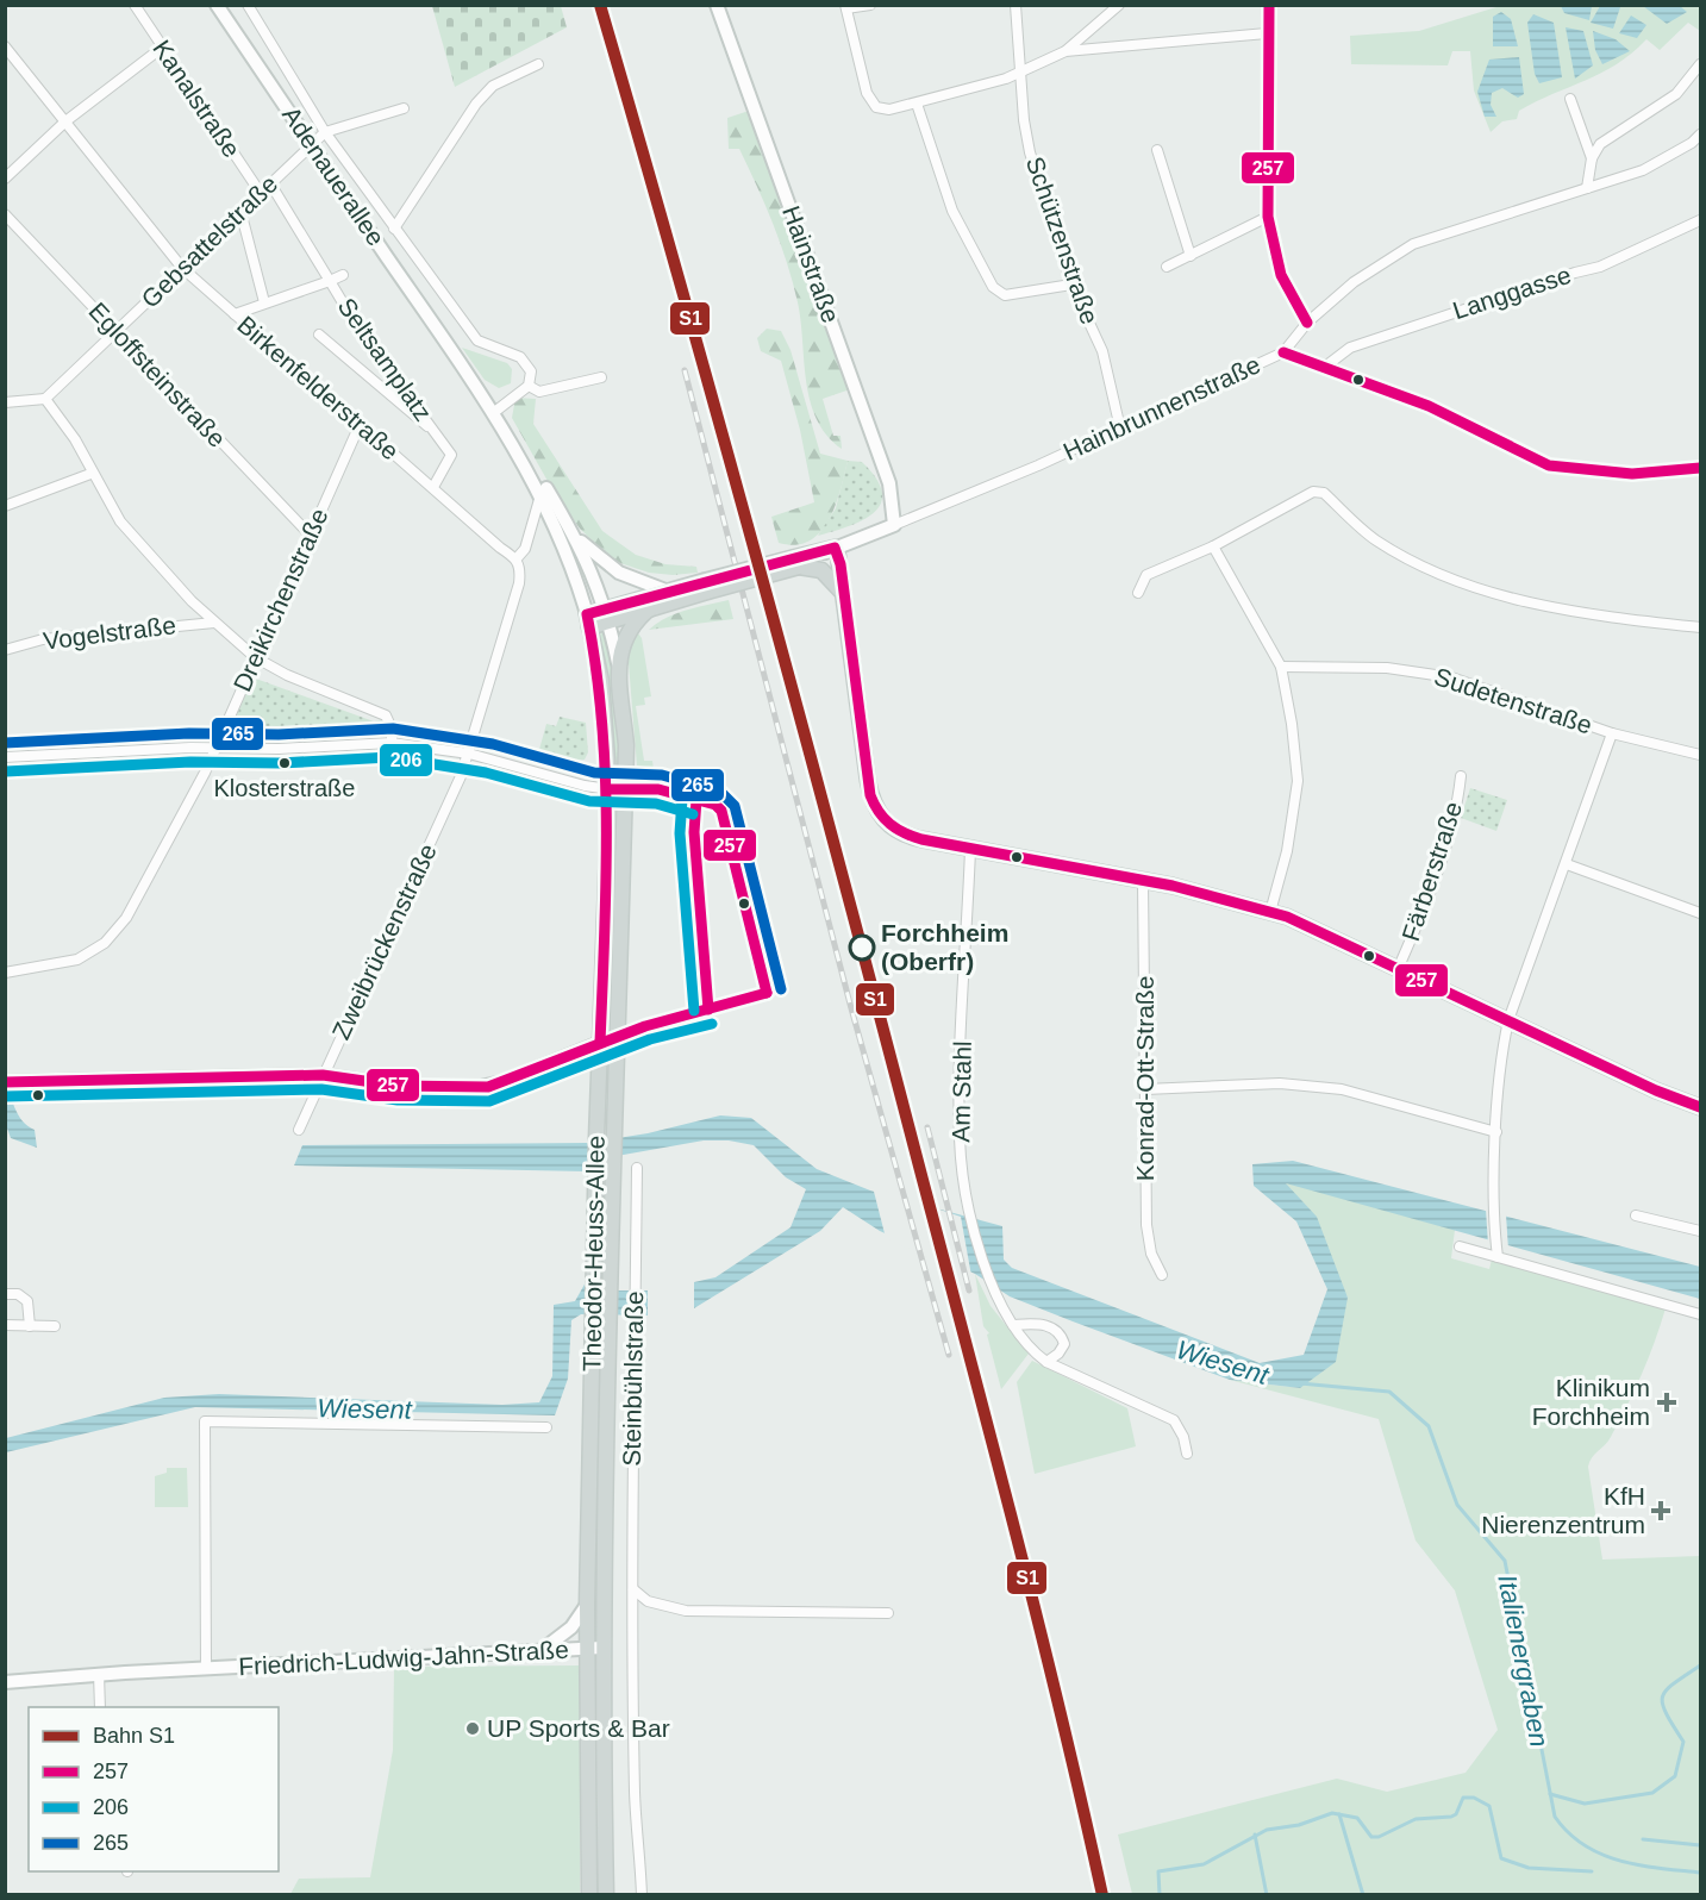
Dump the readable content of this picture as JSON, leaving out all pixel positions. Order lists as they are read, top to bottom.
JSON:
{
  "streets": {
    "main road": [
      "Adenauerallee",
      "Hainstraße",
      "Hainbrunnenstraße",
      "Theodor-Heuss-Allee",
      "Friedrich-Ludwig-Jahn-Straße"
    ],
    "street": [
      "Kanalstraße",
      "Schützenstraße",
      "Gebsattelstraße",
      "Langgasse",
      "Seltsamplatz",
      "Egloffsteinstraße",
      "Birkenfelderstraße",
      "Dreikirchenstraße",
      "Vogelstraße",
      "Sudetenstraße",
      "Färberstraße",
      "Zweibrückenstraße",
      "Konrad-Ott-Straße",
      "Am Stahl",
      "Steinbühlstraße"
    ]
  },
  "crossings": [
    ["Kanalstraße", "Gebsattelstraße"],
    ["Adenauerallee", "Gebsattelstraße"],
    ["Adenauerallee", "Theodor-Heuss-Allee"],
    ["Schützenstraße", "Hainbrunnenstraße"],
    ["Gebsattelstraße", "Seltsamplatz"],
    ["Gebsattelstraße", "Egloffsteinstraße"],
    ["Gebsattelstraße", "Birkenfelderstraße"],
    ["Hainstraße", "Hainbrunnenstraße"],
    ["Seltsamplatz", "Birkenfelderstraße"],
    ["Egloffsteinstraße", "Dreikirchenstraße"],
    ["Birkenfelderstraße", "Dreikirchenstraße"],
    ["Theodor-Heuss-Allee", "Friedrich-Ludwig-Jahn-Straße"]
  ],
  "water": ["Wiesent", "Italienergraben"],
  "places": {
    "other": ["Klosterstraße", "Forchheim (Oberfr)", "UP Sports & Bar"],
    "health": ["Klinikum Forchheim", "KfH Nierenzentrum"]
  },
  "lines": [
    "rail line S1",
    "transit line 257",
    "transit line 265",
    "transit line 206"
  ],
  "legend": [
    "Bahn S1",
    "257",
    "206",
    "265"
  ]
}
